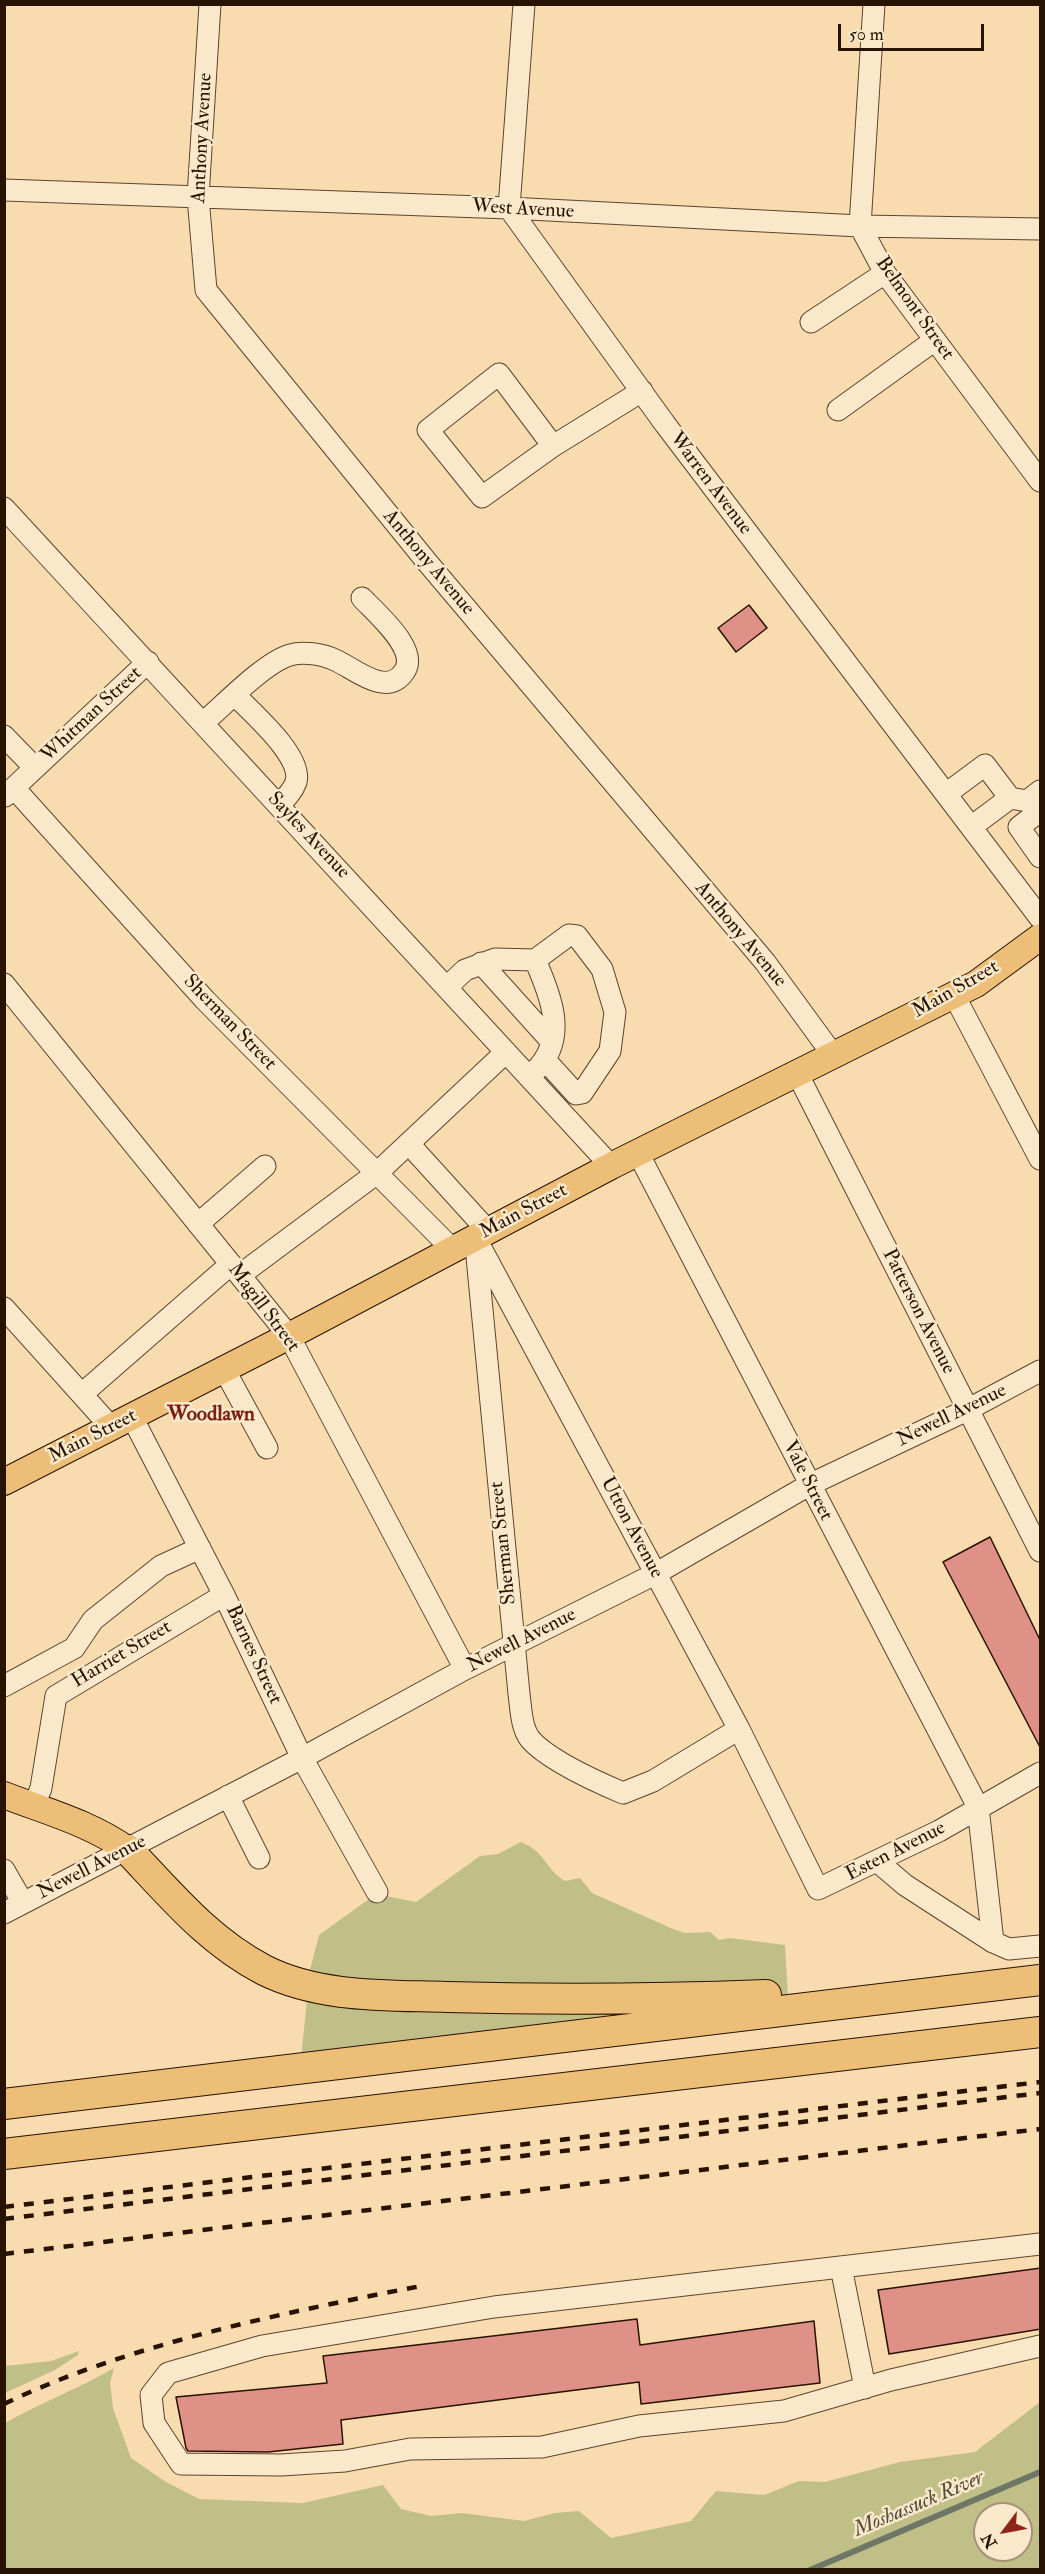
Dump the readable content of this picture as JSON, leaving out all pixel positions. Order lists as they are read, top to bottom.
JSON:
{
  "streets": {
    "main road": ["Main Street"],
    "street": [
      "Anthony Avenue",
      "West Avenue",
      "Belmont Street",
      "Warren Avenue",
      "Whitman Street",
      "Sayles Avenue",
      "Sherman Street",
      "Magill Street",
      "Patterson Avenue",
      "Newell Avenue",
      "Vale Street",
      "Utton Avenue",
      "Harriet Street",
      "Barnes Street",
      "Esten Avenue"
    ]
  },
  "crossings": [
    ["Anthony Avenue", "West Avenue"],
    ["Anthony Avenue", "Main Street"],
    ["West Avenue", "Belmont Street"],
    ["West Avenue", "Warren Avenue"],
    ["Whitman Street", "Sayles Avenue"],
    ["Whitman Street", "Sherman Street"],
    ["Sayles Avenue", "Main Street"],
    ["Main Street", "Sherman Street"],
    ["Main Street", "Magill Street"],
    ["Main Street", "Patterson Avenue"],
    ["Main Street", "Vale Street"],
    ["Main Street", "Utton Avenue"],
    ["Main Street", "Barnes Street"],
    ["Sherman Street", "Newell Avenue"],
    ["Sherman Street", "Utton Avenue"],
    ["Magill Street", "Newell Avenue"],
    ["Patterson Avenue", "Newell Avenue"],
    ["Newell Avenue", "Vale Street"],
    ["Newell Avenue", "Utton Avenue"],
    ["Newell Avenue", "Barnes Street"],
    ["Vale Street", "Esten Avenue"],
    ["Utton Avenue", "Esten Avenue"],
    ["Harriet Street", "Barnes Street"]
  ],
  "districts": ["Woodlawn"],
  "water": ["Moshassuck River"],
  "scale_bar": "50 m",
  "north": "bottom left"
}
